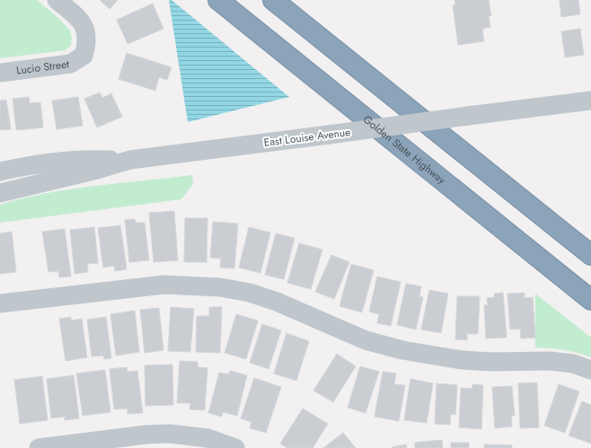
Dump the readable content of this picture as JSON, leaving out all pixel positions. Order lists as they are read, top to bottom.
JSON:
{
  "streets": {
    "highway": ["Golden State Highway"],
    "street": ["Lucio Street", "East Louise Avenue"]
  }
}
